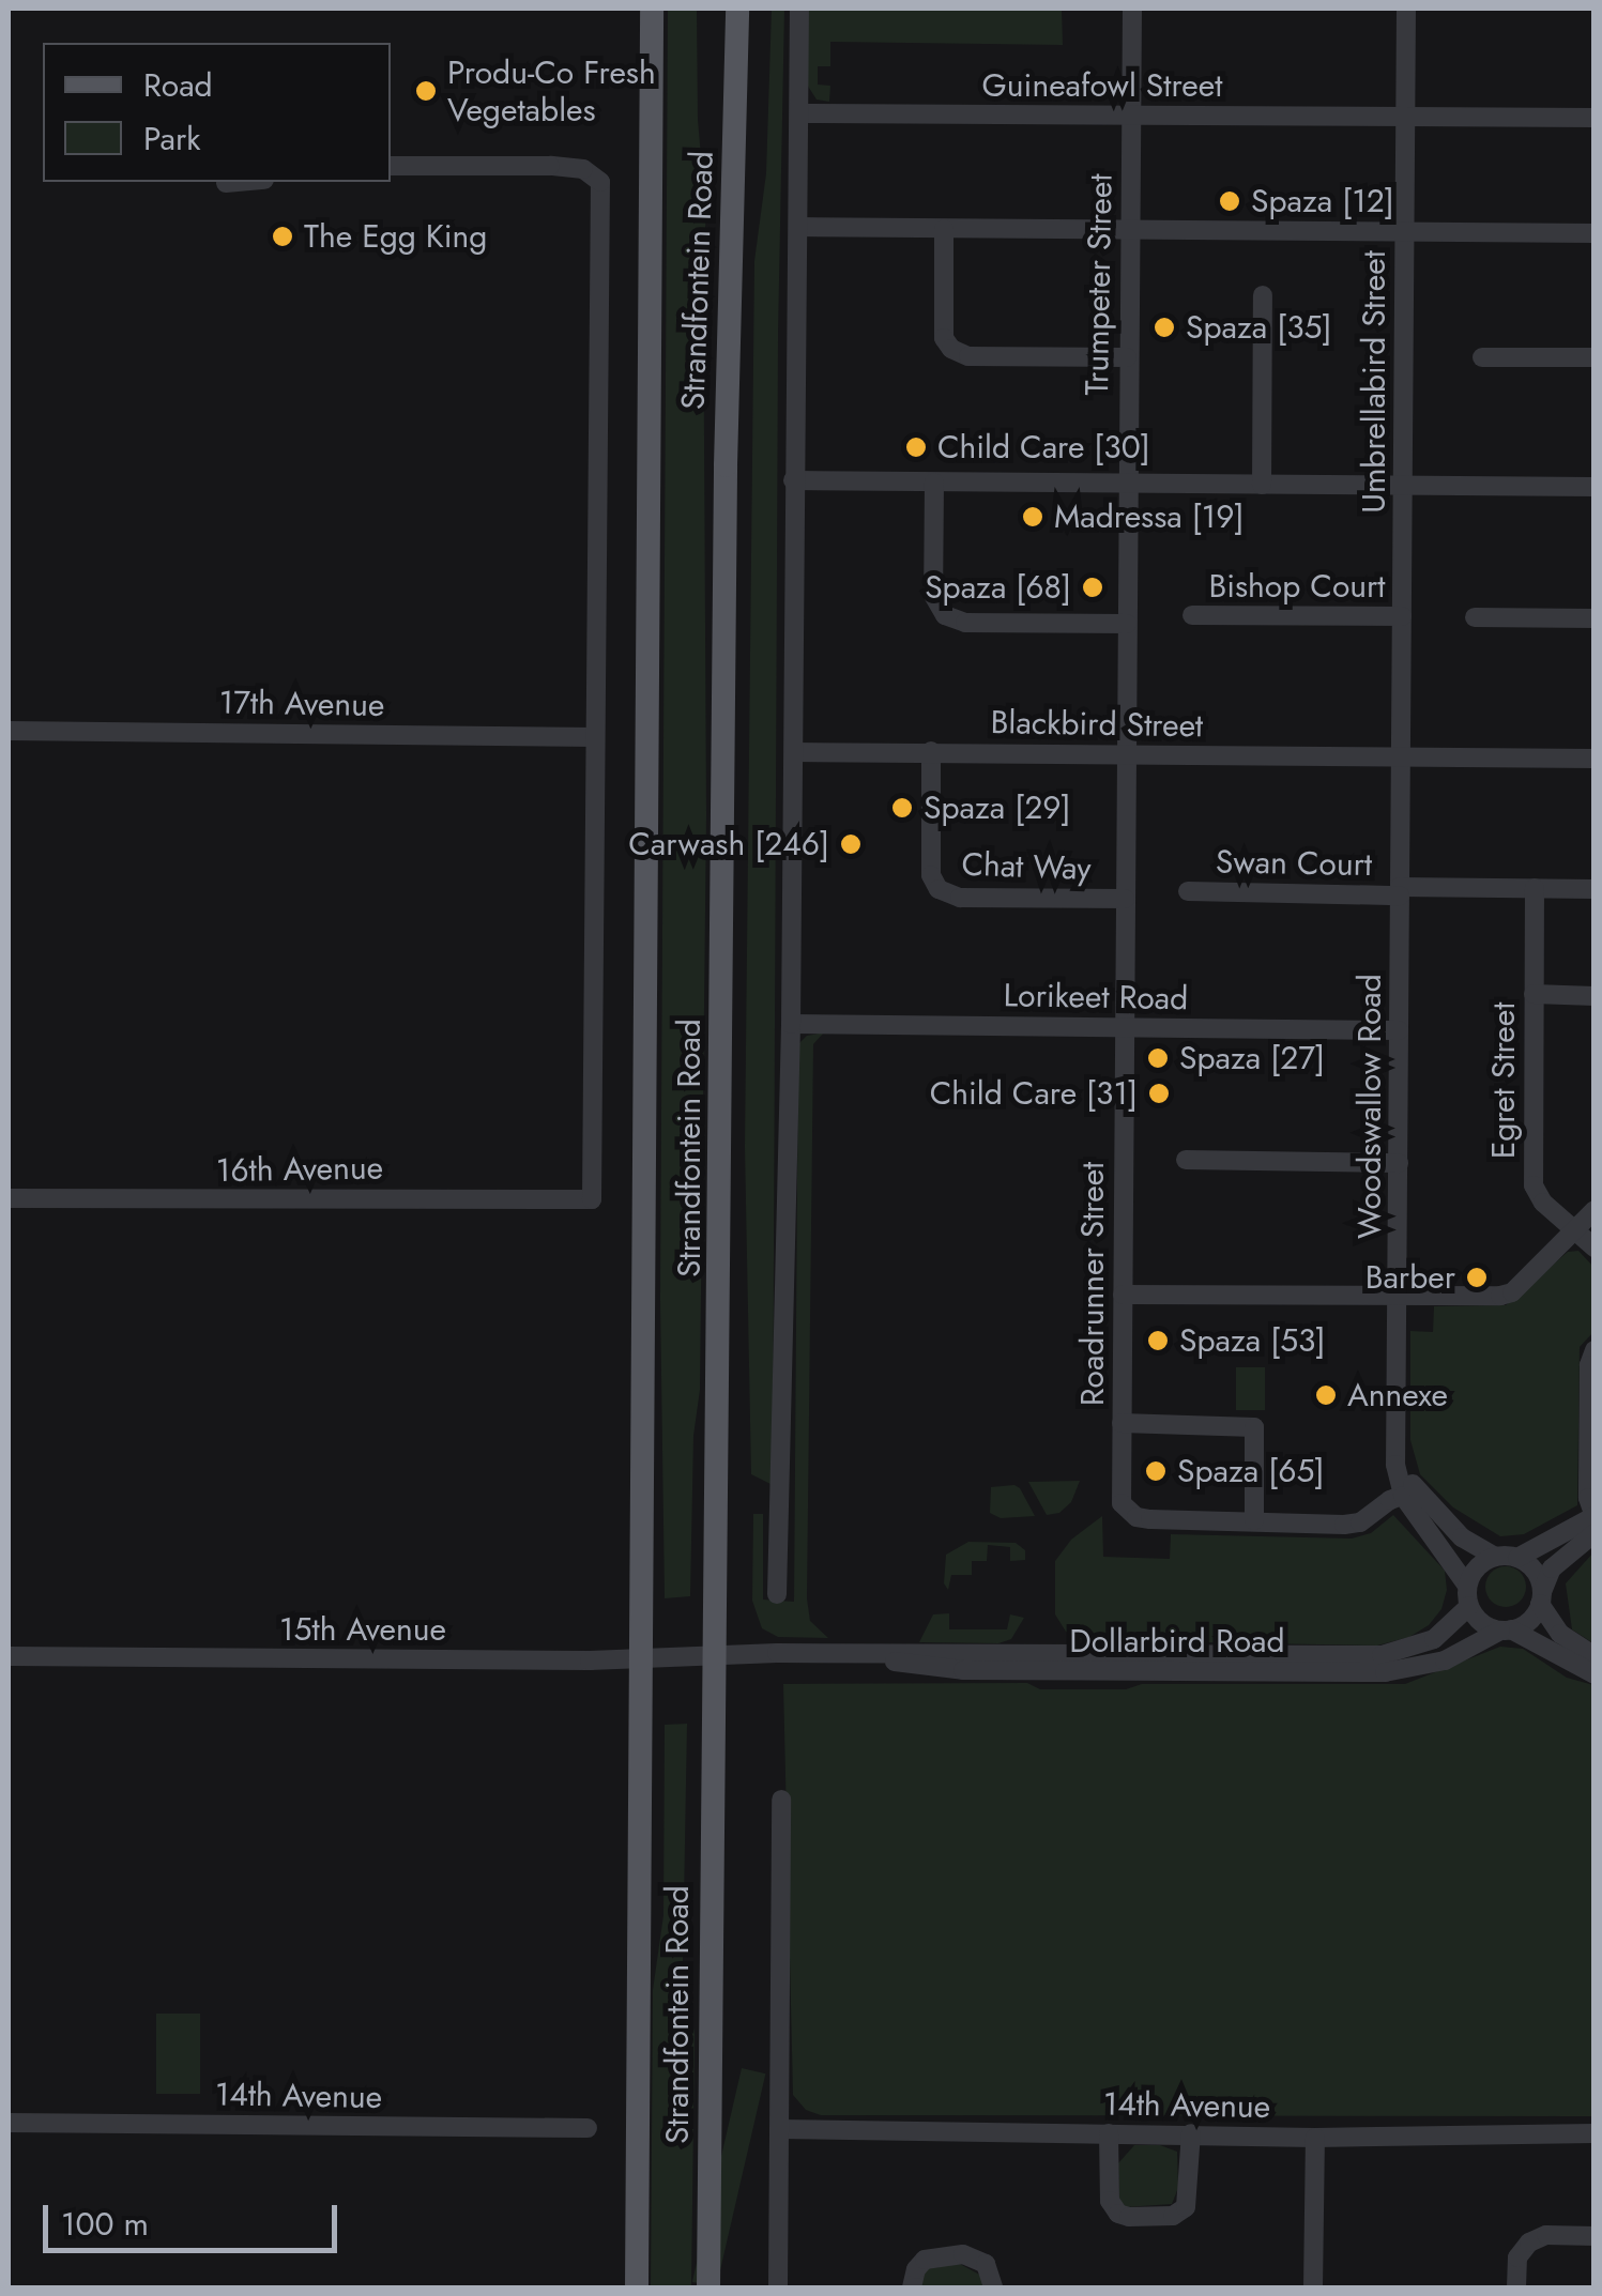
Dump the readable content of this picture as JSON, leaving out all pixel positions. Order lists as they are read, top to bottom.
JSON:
{
  "streets": {
    "main road": ["Strandfontein Road"],
    "street": [
      "Guineafowl Street",
      "Trumpeter Street",
      "Umbrellabird Street",
      "Bishop Court",
      "17th Avenue",
      "Blackbird Street",
      "Swan Court",
      "Chat Way",
      "Lorikeet Road",
      "Egret Street",
      "Woodswallow Road",
      "16th Avenue",
      "Roadrunner Street",
      "15th Avenue",
      "Dollarbird Road",
      "14th Avenue"
    ]
  },
  "crossings": [
    ["Guineafowl Street", "Trumpeter Street"],
    ["Guineafowl Street", "Umbrellabird Street"],
    ["Strandfontein Road", "15th Avenue"],
    ["Strandfontein Road", "Dollarbird Road"],
    ["Trumpeter Street", "Blackbird Street"],
    ["Trumpeter Street", "Roadrunner Street"],
    ["Umbrellabird Street", "Bishop Court"],
    ["Umbrellabird Street", "Blackbird Street"],
    ["Umbrellabird Street", "Woodswallow Road"],
    ["17th Avenue", "16th Avenue"],
    ["Blackbird Street", "Chat Way"],
    ["Blackbird Street", "Woodswallow Road"],
    ["Blackbird Street", "Roadrunner Street"],
    ["Swan Court", "Egret Street"],
    ["Swan Court", "Woodswallow Road"],
    ["Chat Way", "Roadrunner Street"],
    ["Lorikeet Road", "Woodswallow Road"],
    ["Lorikeet Road", "Roadrunner Street"],
    ["Woodswallow Road", "Roadrunner Street"],
    ["Woodswallow Road", "Dollarbird Road"],
    ["15th Avenue", "Dollarbird Road"]
  ],
  "places": [
    "Produ-Co Fresh Vegetables",
    "Spaza [12]",
    "The Egg King",
    "Spaza [35]",
    "Child Care [30]",
    "Madressa [19]",
    "Spaza [68]",
    "Spaza [29]",
    "Carwash [246]",
    "Spaza [27]",
    "Child Care [31]",
    "Barber",
    "Spaza [53]",
    "Annexe",
    "Spaza [65]"
  ],
  "legend": ["Road", "Park"],
  "scale_bar": "100 m"
}
